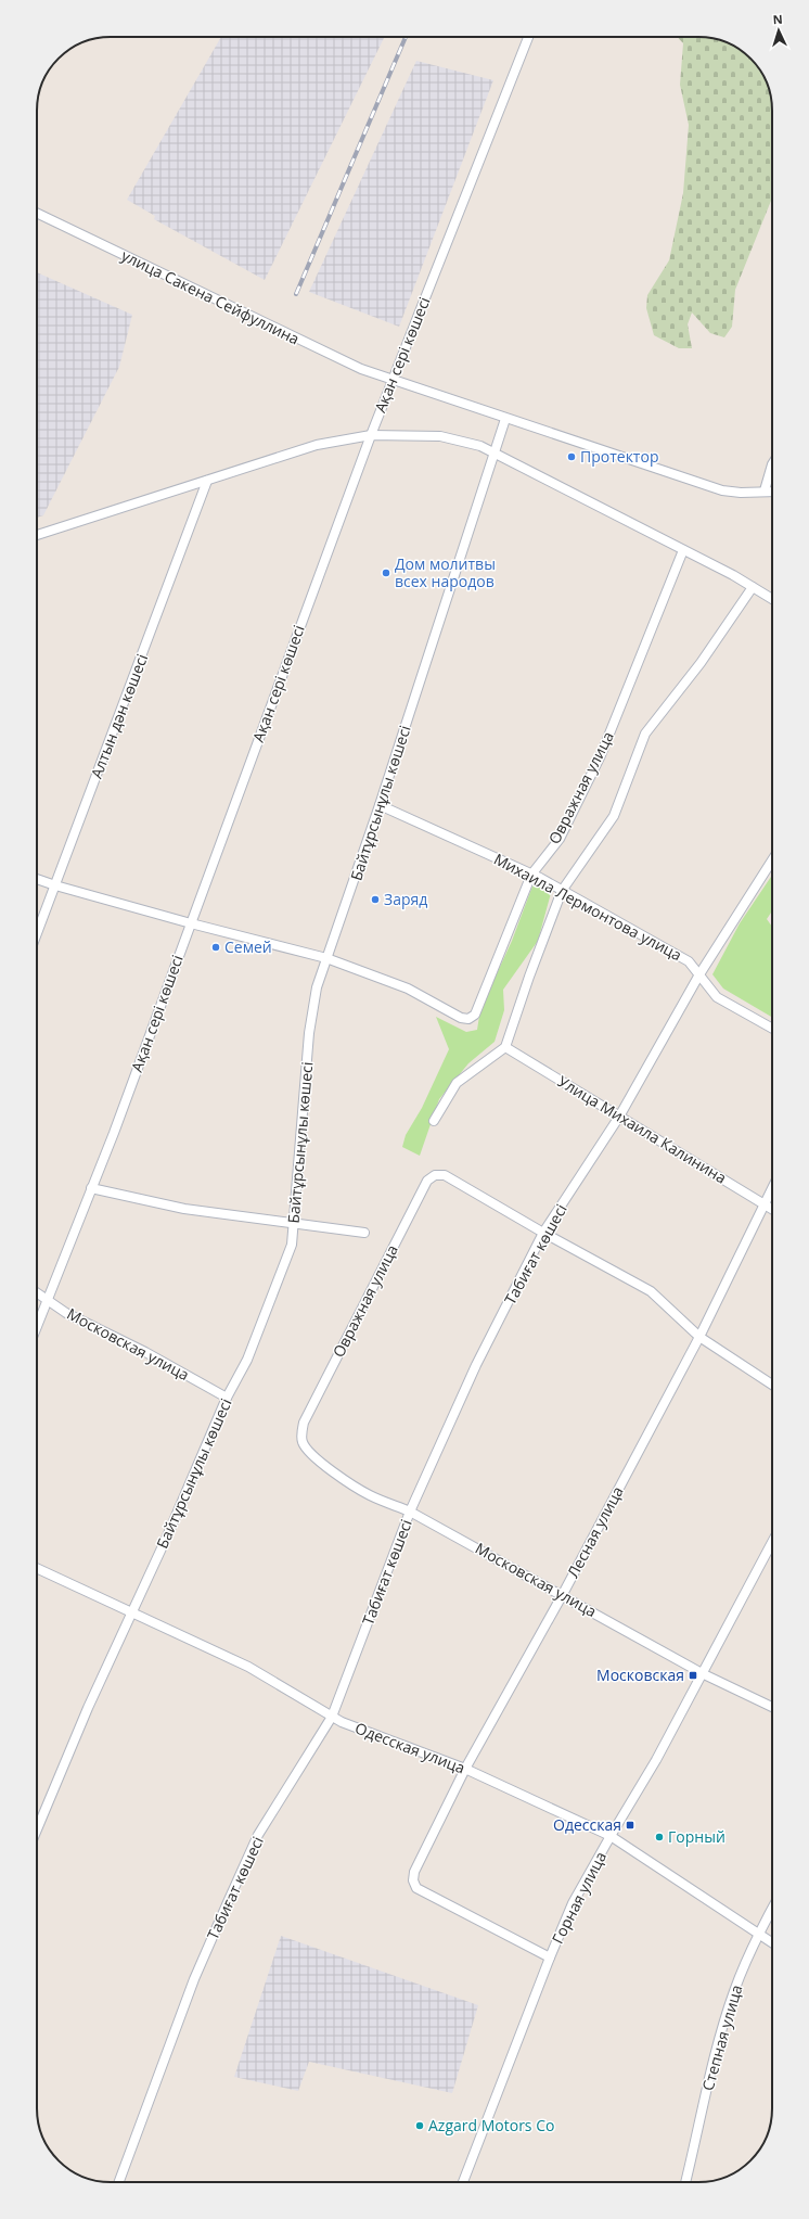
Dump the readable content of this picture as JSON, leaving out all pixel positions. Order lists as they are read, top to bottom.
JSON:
{
  "streets": {
    "street": [
      "улица Сакена Сейфуллина",
      "Ақан сері көшесі",
      "Алтын дән көшесі",
      "Овражная улица",
      "Байтұрсынұлы көшесі",
      "Михаила Лермонтова улица",
      "Улица Михаила Калинина",
      "Табиғат көшесі",
      "Московская улица",
      "Лесная улица",
      "Одесская улица",
      "Горная улица",
      "Степная улица"
    ]
  },
  "crossings": [
    ["улица Сакена Сейфуллина", "Ақан сері көшесі"],
    ["улица Сакена Сейфуллина", "Байтұрсынұлы көшесі"],
    ["Ақан сері көшесі", "Московская улица"],
    ["Овражная улица", "Байтұрсынұлы көшесі"],
    ["Овражная улица", "Михаила Лермонтова улица"],
    ["Овражная улица", "Табиғат көшесі"],
    ["Овражная улица", "Московская улица"],
    ["Байтұрсынұлы көшесі", "Михаила Лермонтова улица"],
    ["Байтұрсынұлы көшесі", "Московская улица"],
    ["Байтұрсынұлы көшесі", "Одесская улица"],
    ["Михаила Лермонтова улица", "Табиғат көшесі"],
    ["Улица Михаила Калинина", "Табиғат көшесі"],
    ["Улица Михаила Калинина", "Лесная улица"],
    ["Табиғат көшесі", "Московская улица"],
    ["Табиғат көшесі", "Одесская улица"],
    ["Московская улица", "Лесная улица"],
    ["Московская улица", "Горная улица"],
    ["Лесная улица", "Одесская улица"],
    ["Лесная улица", "Горная улица"],
    ["Одесская улица", "Горная улица"],
    ["Одесская улица", "Степная улица"]
  ],
  "places": {
    "other": [
      "Протектор",
      "Дом молитвы всех народов",
      "Заряд",
      "Семей",
      "Горный",
      "Azgard Motors Co"
    ],
    "transit": ["Московская", "Одесская"]
  },
  "north": "top"
}
